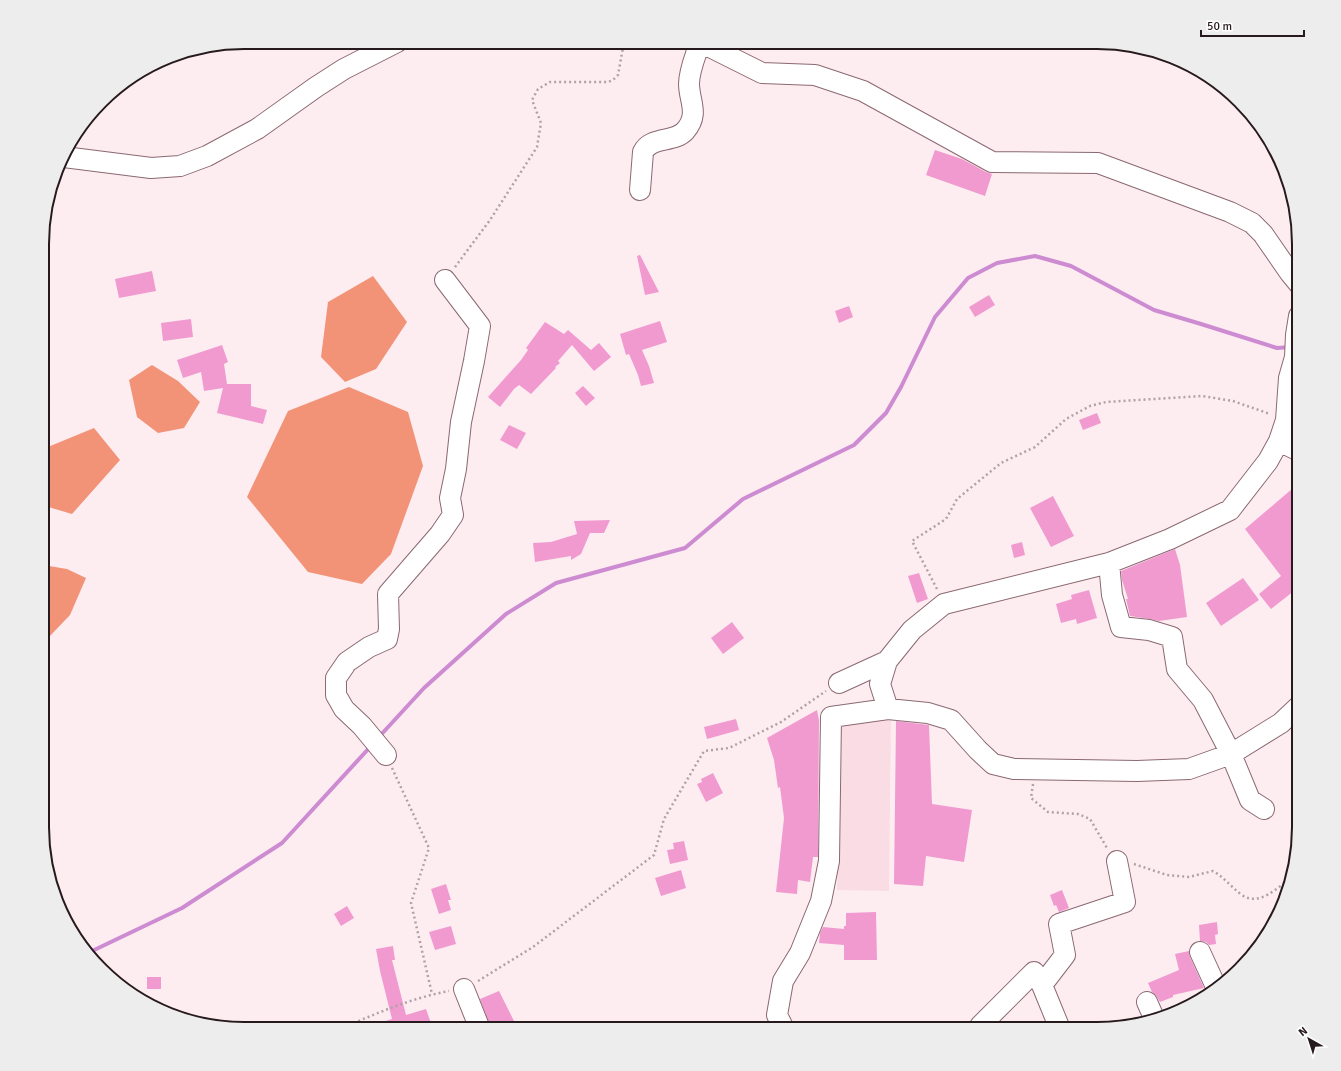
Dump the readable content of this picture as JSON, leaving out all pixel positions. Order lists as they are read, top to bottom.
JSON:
{
  "scale_bar": "50 m",
  "north": "top left"
}
